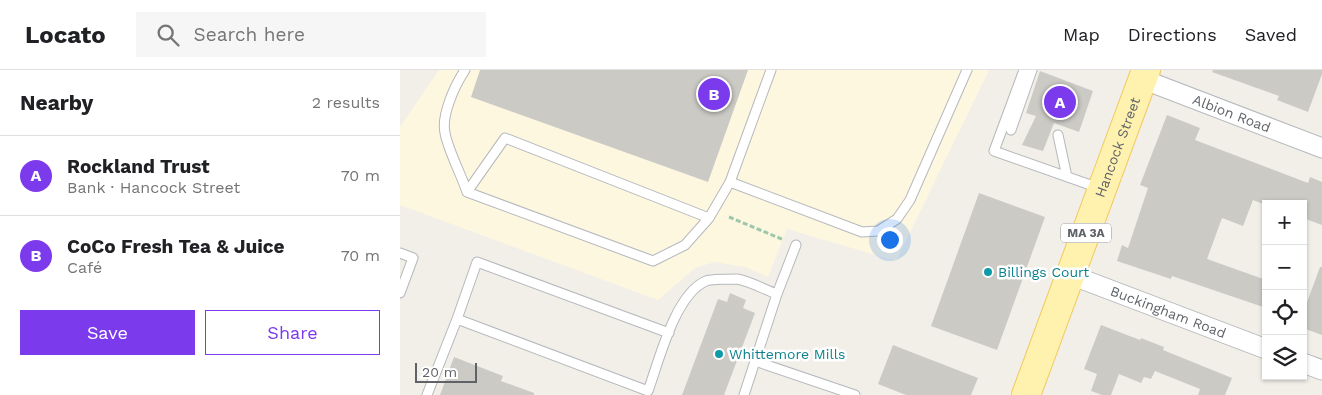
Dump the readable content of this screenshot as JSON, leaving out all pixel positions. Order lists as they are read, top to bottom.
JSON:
{
  "streets": {
    "main road": ["Hancock Street", "MA 3A"],
    "street": ["Albion Road", "Buckingham Road"]
  },
  "crossings": [
    ["Albion Road", "Hancock Street"],
    ["Hancock Street", "Buckingham Road"]
  ],
  "places": ["Billings Court", "Whittemore Mills"],
  "scale_bar": "20 m",
  "page": {
    "header": "Locato",
    "search": "Search here",
    "nav": ["Map", "Directions", "Saved"],
    "heading": ["Nearby", "2 results"],
    "pins": ["B", "A"],
    "list": [
      {
        "mark": "A",
        "name": "Rockland Trust",
        "note": "Bank · Hancock Street",
        "value": "70 m"
      },
      {
        "mark": "B",
        "name": "CoCo Fresh Tea & Juice",
        "note": "Café",
        "value": "70 m"
      }
    ],
    "map_buttons": ["+", "−"],
    "buttons": ["Save", "Share"],
    "scale": "20 m"
  }
}
